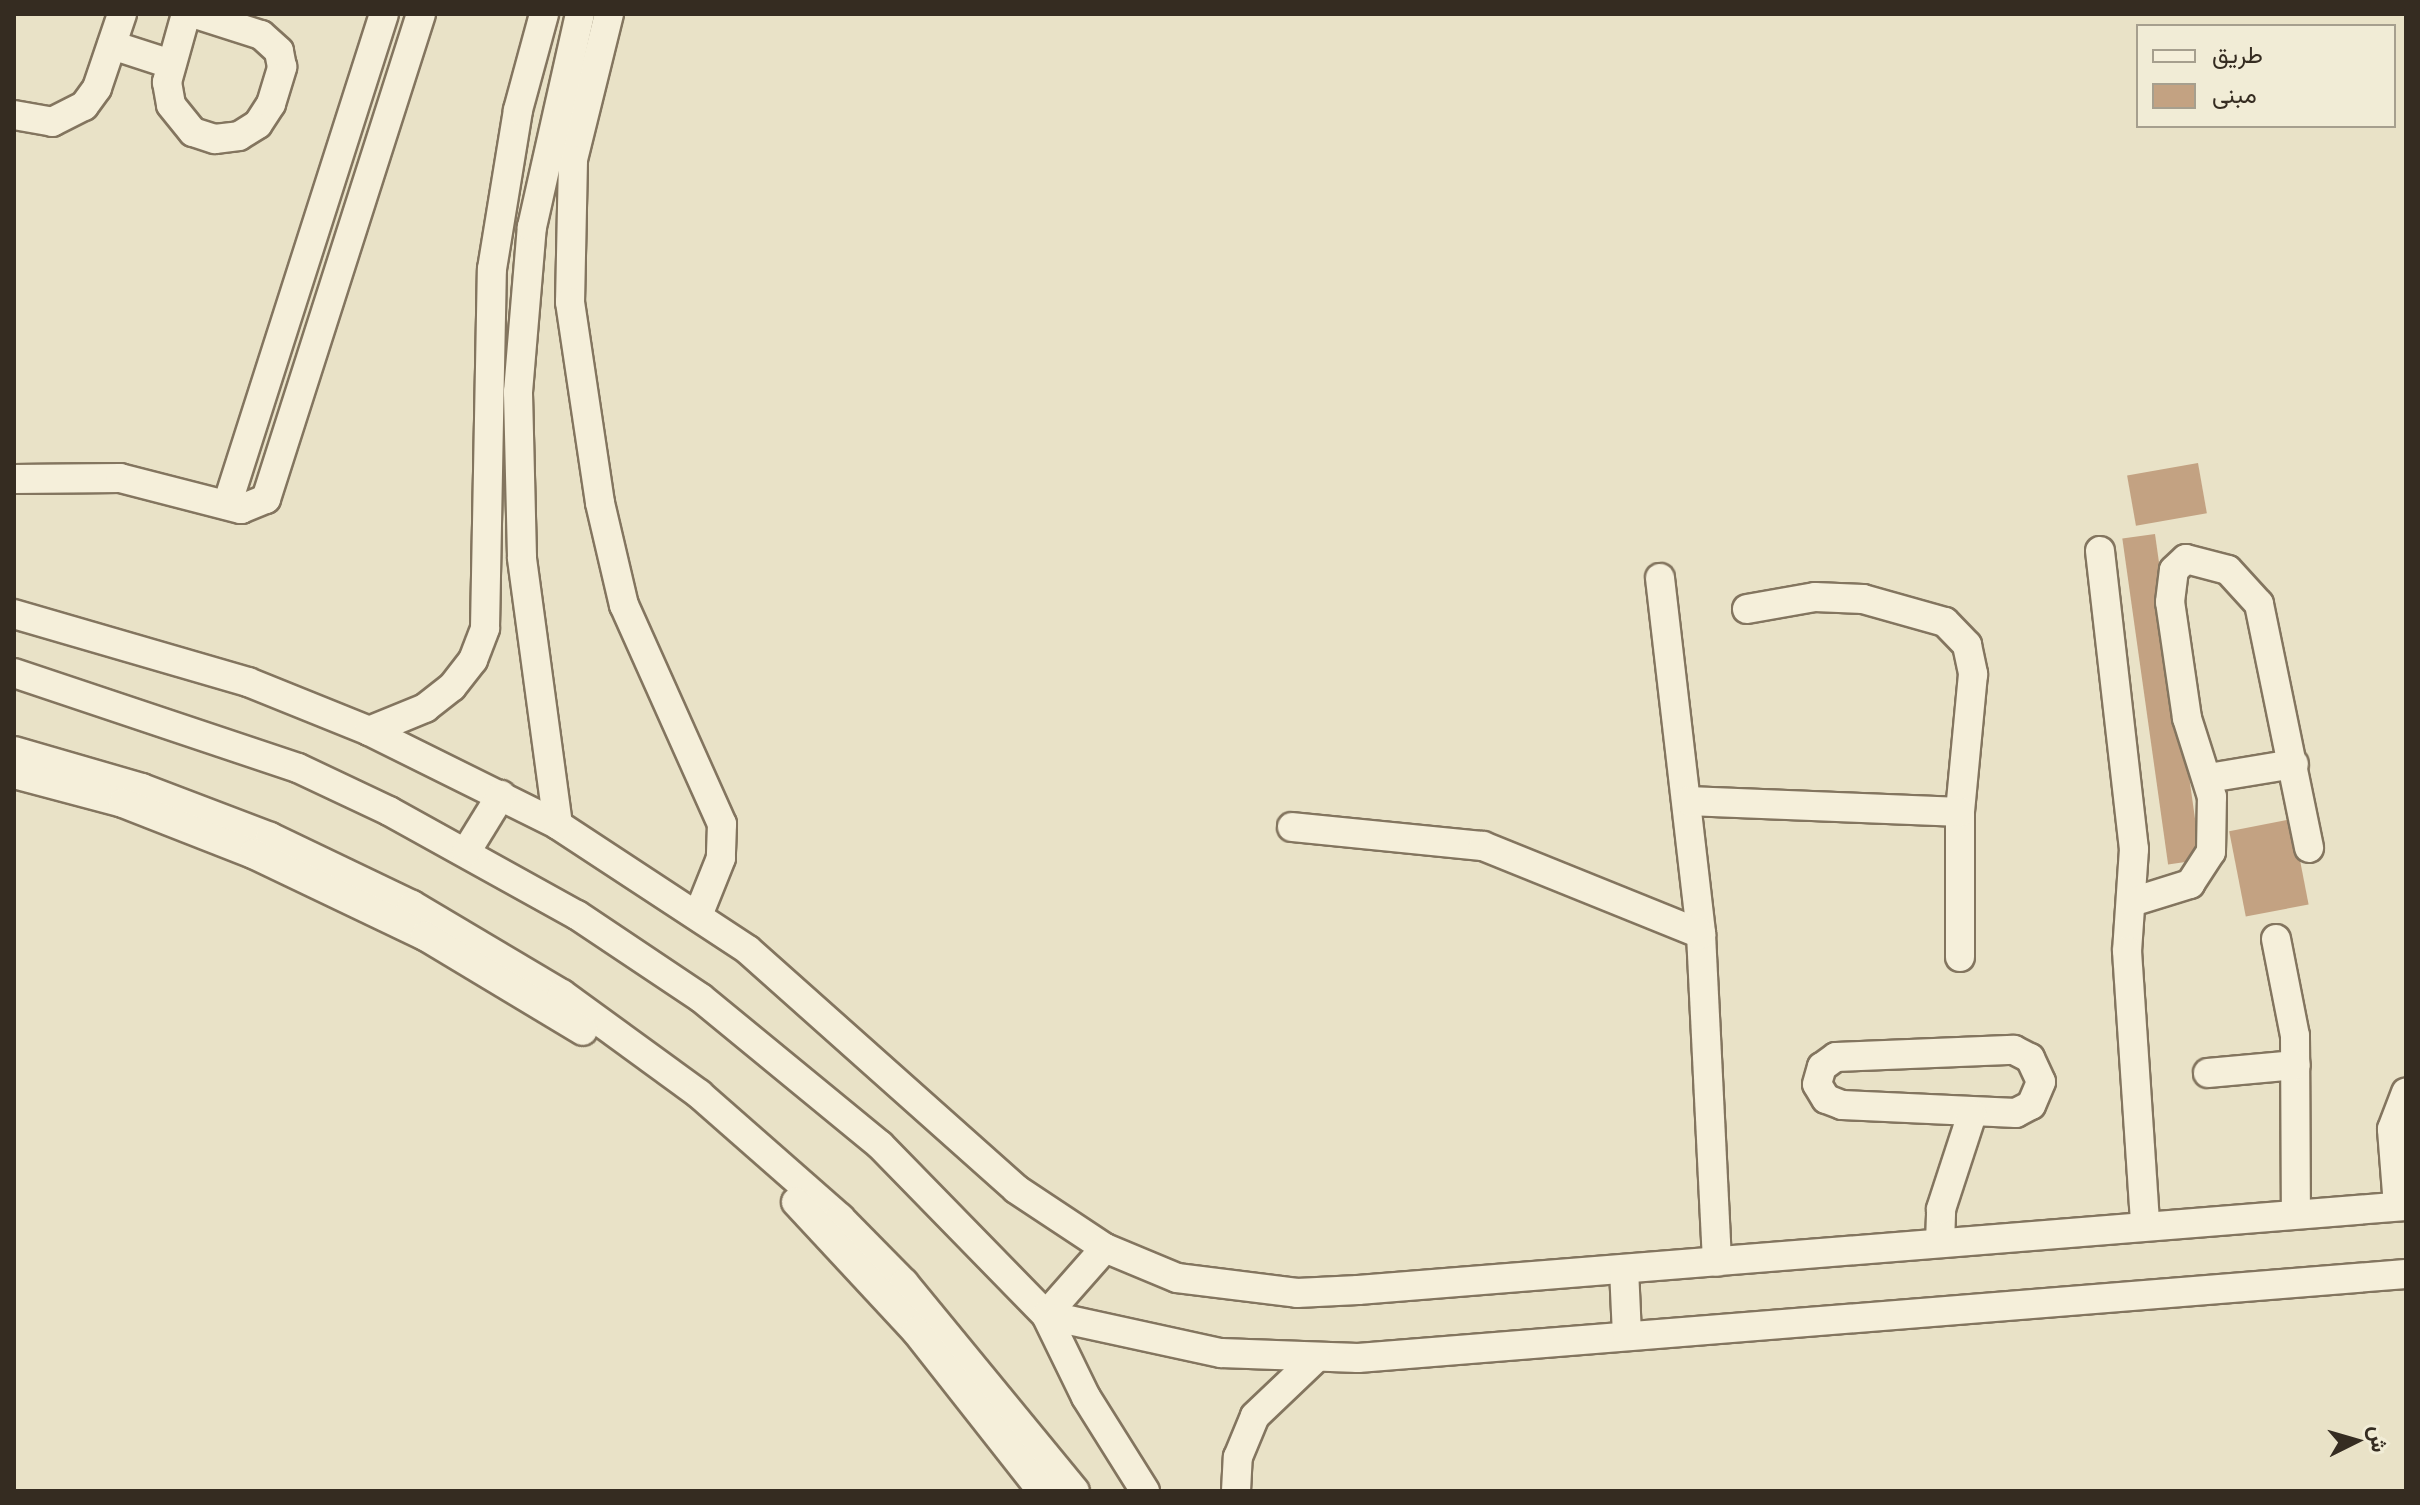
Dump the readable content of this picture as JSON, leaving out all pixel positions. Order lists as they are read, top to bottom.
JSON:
{
  "legend": ["طريق", "مبنى"],
  "north": "right"
}
